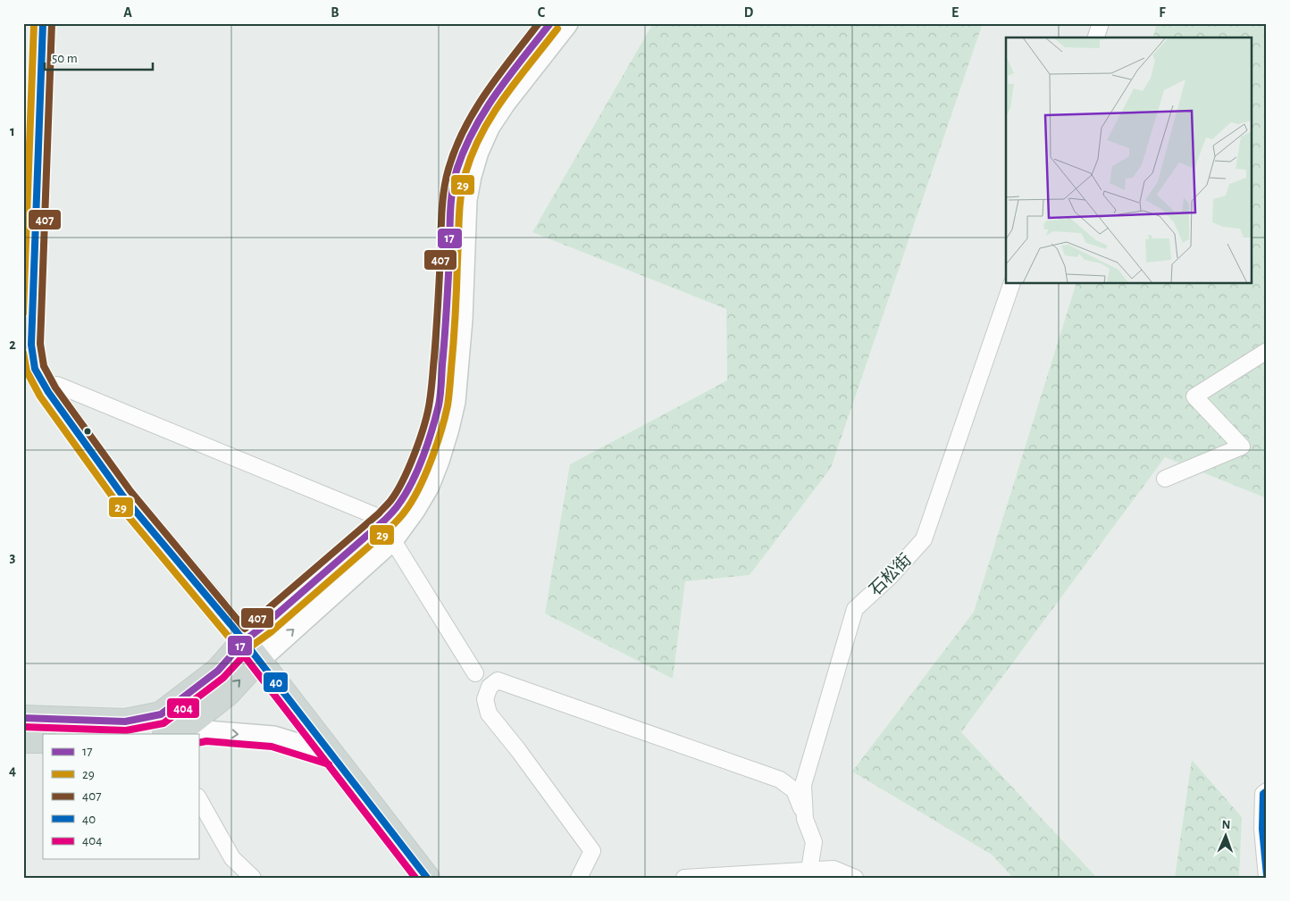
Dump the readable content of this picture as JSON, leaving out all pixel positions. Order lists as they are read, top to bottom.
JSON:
{
  "streets": {
    "street": ["石松街"]
  },
  "lines": [
    "transit line 17",
    "transit line 29",
    "transit line 407",
    "transit line 40",
    "transit line 404"
  ],
  "legend": [
    "17",
    "29",
    "407",
    "40",
    "404"
  ],
  "scale_bar": "50 m",
  "north": "top",
  "grid": {
    "columns": [
      "A",
      "B",
      "C",
      "D",
      "E",
      "F"
    ],
    "rows": [
      "1",
      "2",
      "3",
      "4"
    ]
  }
}
